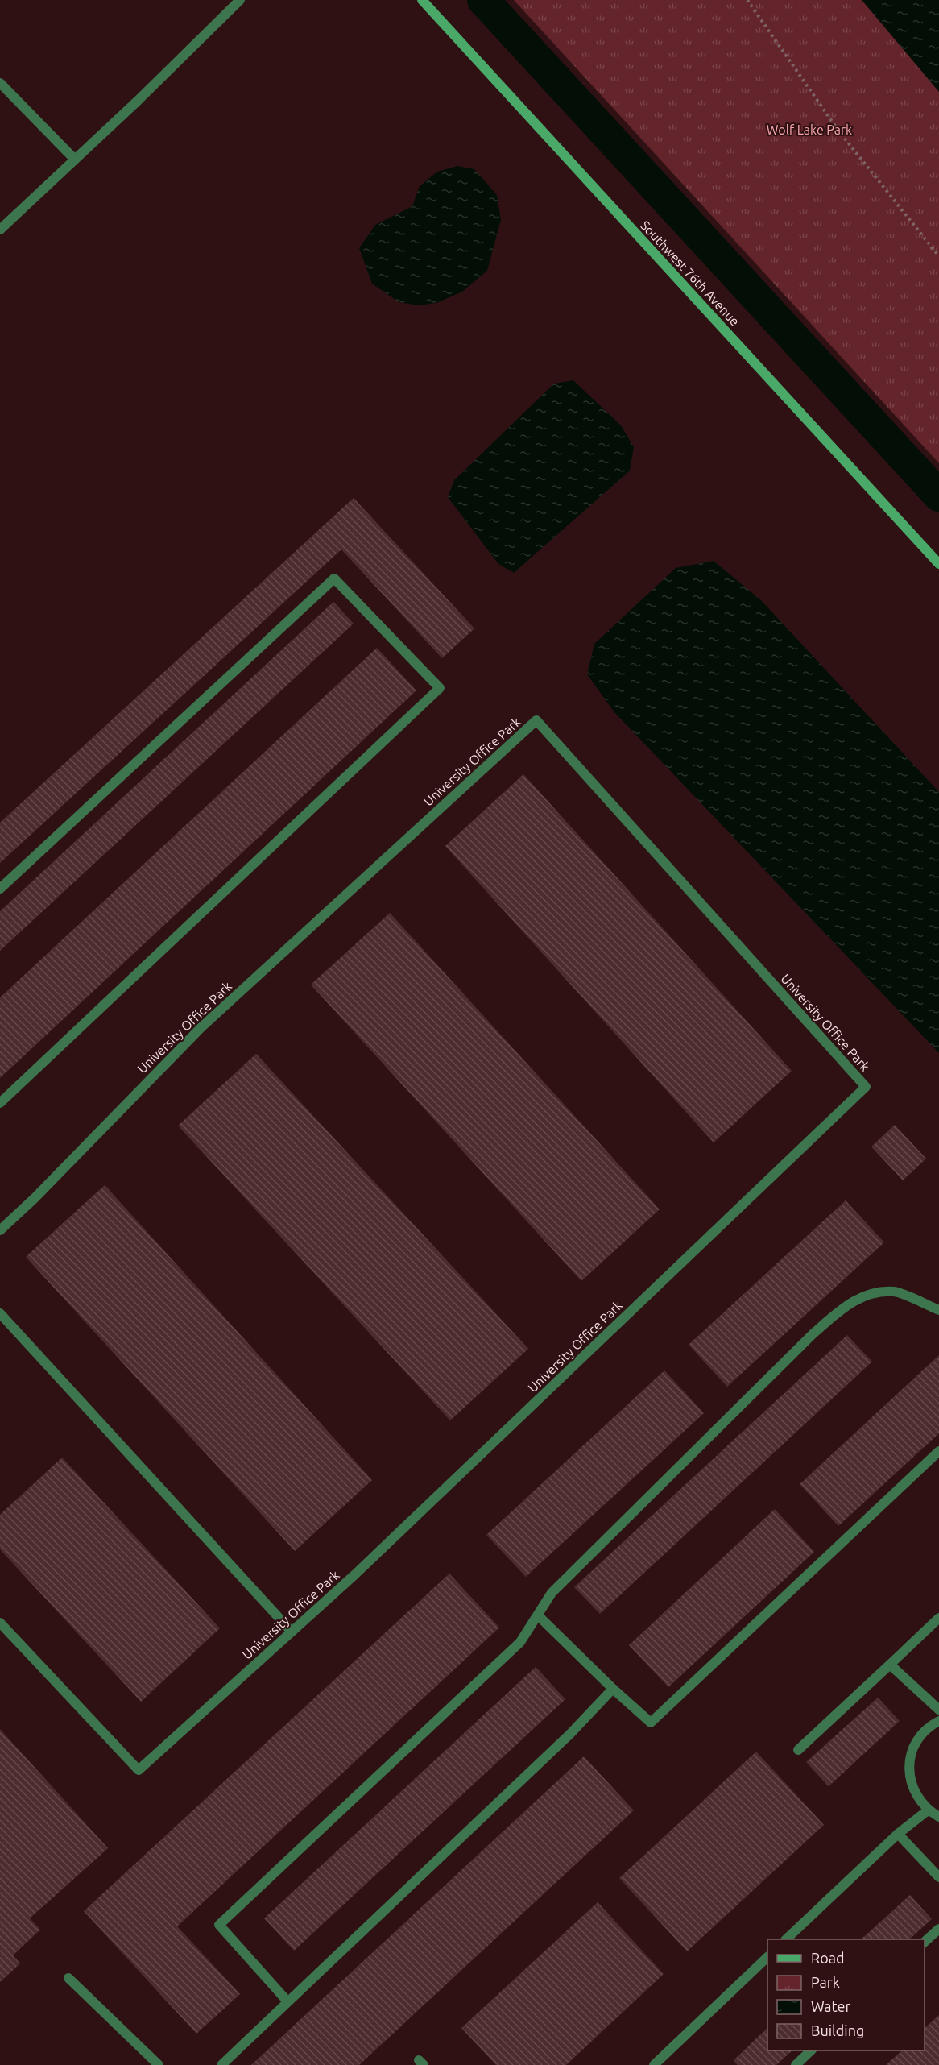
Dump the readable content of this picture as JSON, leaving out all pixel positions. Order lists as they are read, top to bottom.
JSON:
{
  "streets": {
    "street": ["Southwest 76th Avenue", "University Office Park"]
  },
  "parks": ["Wolf Lake Park"],
  "legend": [
    "Road",
    "Park",
    "Water",
    "Building"
  ]
}
